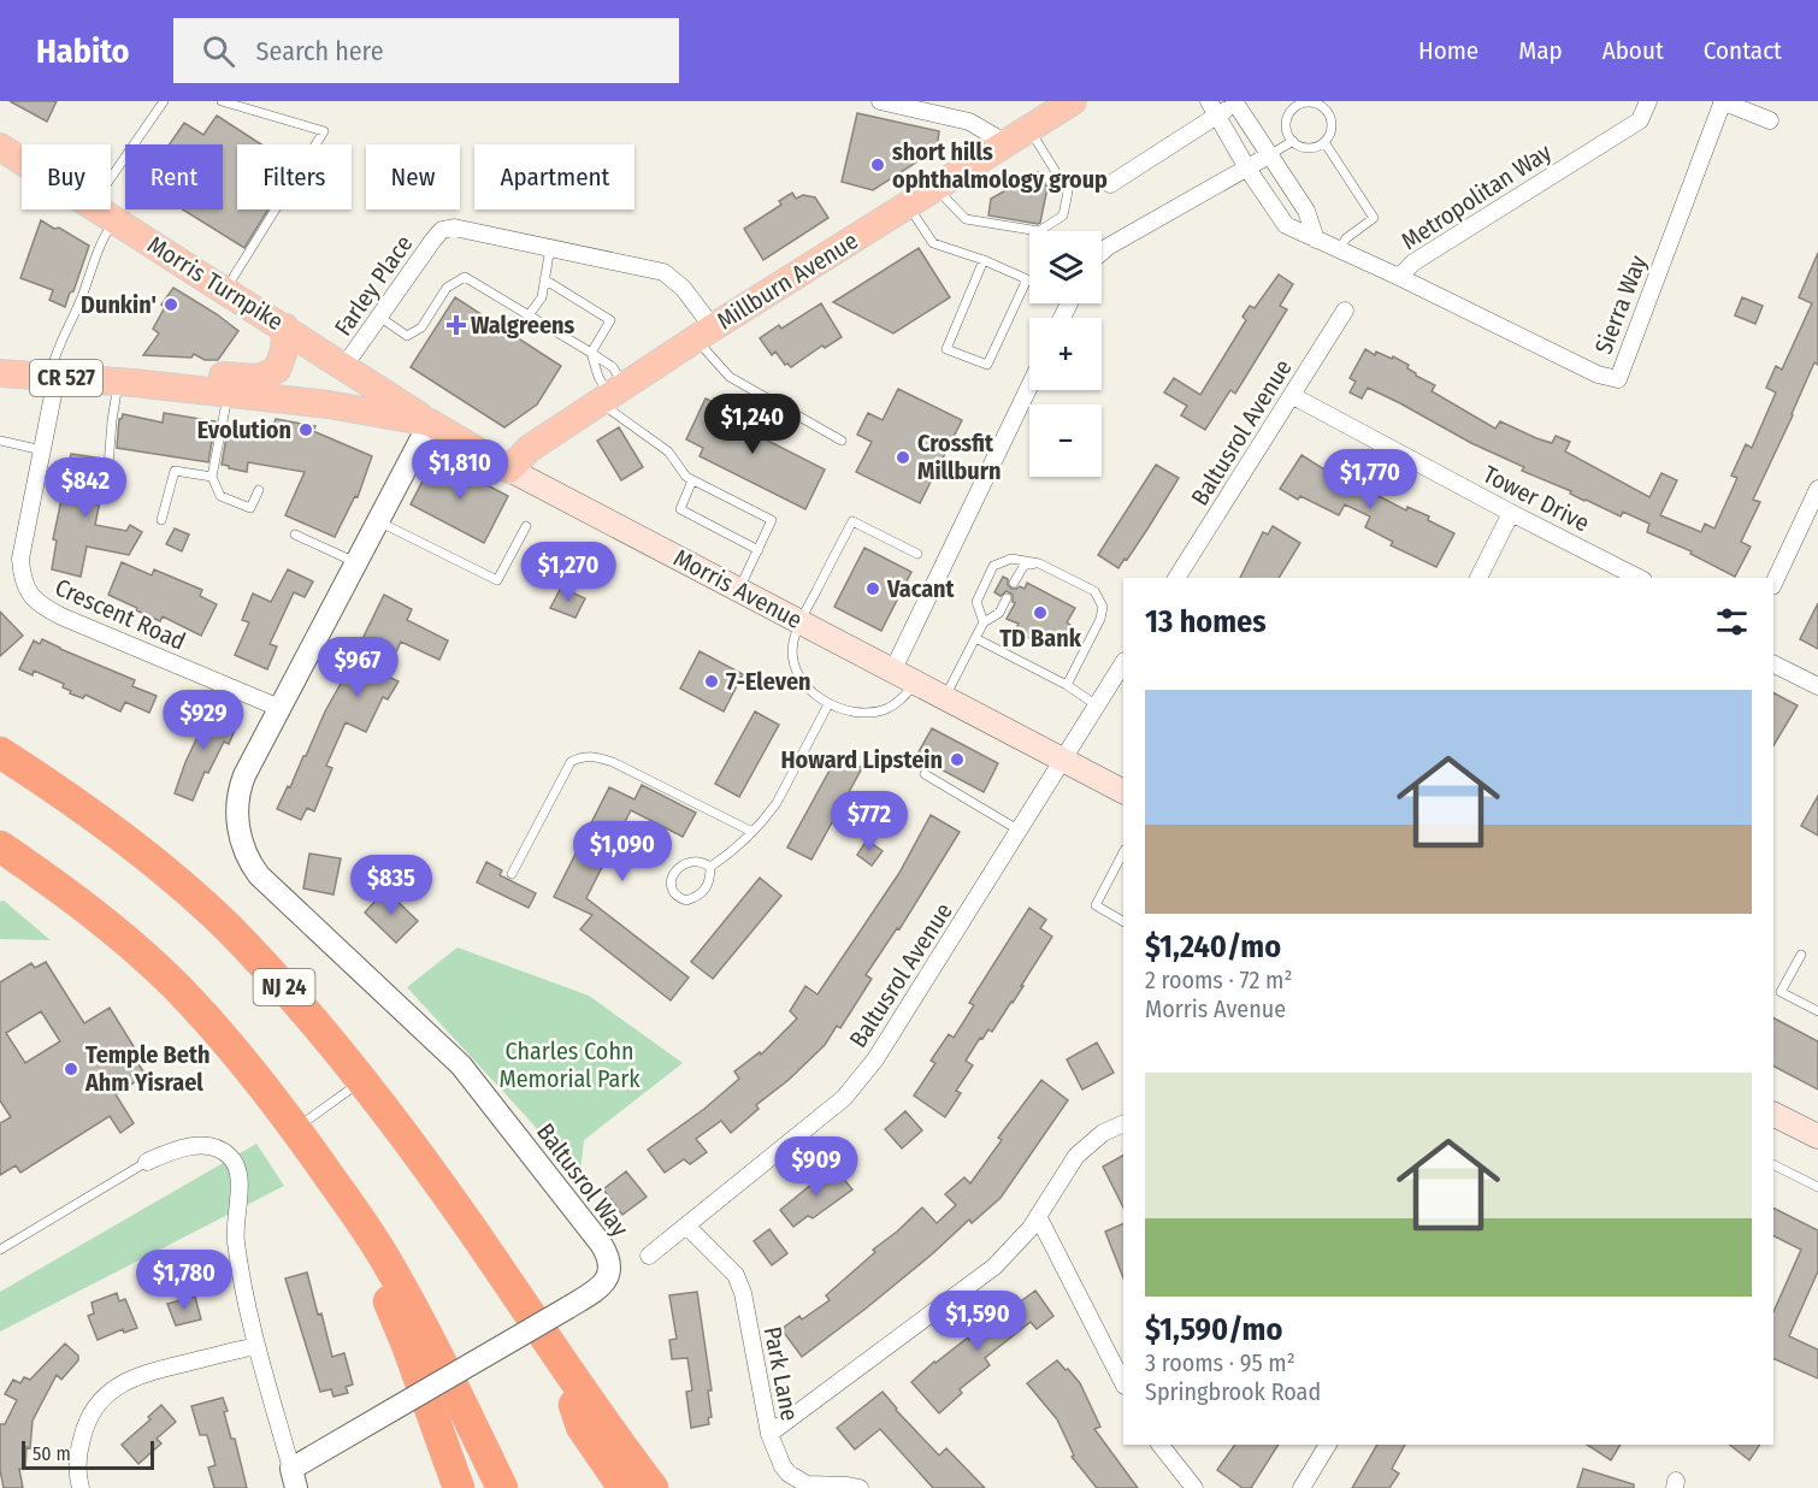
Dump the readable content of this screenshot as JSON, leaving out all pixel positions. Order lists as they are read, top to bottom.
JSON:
{
  "streets": {
    "highway": ["NJ 24"],
    "main road": [
      "Millburn Avenue",
      "Morris Turnpike",
      "CR 527",
      "Morris Avenue"
    ],
    "street": [
      "Metropolitan Way",
      "Farley Place",
      "Sierra Way",
      "Baltusrol Avenue",
      "Tower Drive",
      "Crescent Road",
      "Baltusrol Way",
      "Park Lane"
    ]
  },
  "crossings": [
    ["Metropolitan Way", "Sierra Way"],
    ["Millburn Avenue", "Farley Place"],
    ["Millburn Avenue", "Morris Avenue"],
    ["Morris Turnpike", "Farley Place"],
    ["Morris Turnpike", "Morris Avenue"],
    ["Morris Turnpike", "Baltusrol Way"],
    ["Baltusrol Avenue", "Tower Drive"],
    ["Baltusrol Avenue", "Morris Avenue"],
    ["Baltusrol Avenue", "Park Lane"],
    ["Morris Avenue", "Crescent Road"],
    ["Morris Avenue", "Baltusrol Way"],
    ["Crescent Road", "Baltusrol Way"]
  ],
  "parks": ["Charles Cohn Memorial Park"],
  "places": {
    "other": [
      "short hills ophthalmology group",
      "Dunkin'",
      "Evolution",
      "Crossfit Millburn",
      "Vacant",
      "TD Bank",
      "7-Eleven",
      "Howard Lipstein",
      "Temple Beth Ahm Yisrael"
    ],
    "health": ["Walgreens"]
  },
  "scale_bar": "50 m",
  "page": {
    "header": "Habito",
    "search": "Search here",
    "nav": [
      "Home",
      "Map",
      "About",
      "Contact"
    ],
    "chip": [
      "Buy",
      "Rent",
      "Filters",
      "New",
      "Apartment"
    ],
    "map_buttons": ["+", "−"],
    "price": [
      "$1,240",
      "$1,810",
      "$1,770",
      "$842",
      "$1,270",
      "$967",
      "$929",
      "$772",
      "$1,090",
      "$835",
      "$909",
      "$1,780",
      "$1,590"
    ],
    "heading": "13 homes",
    "list": [
      {
        "name": "$1,240/mo",
        "note": "2 rooms · 72 m² · Morris Avenue"
      },
      {
        "name": "$1,590/mo",
        "note": "3 rooms · 95 m² · Springbrook Road"
      }
    ],
    "scale": "50 m"
  }
}
